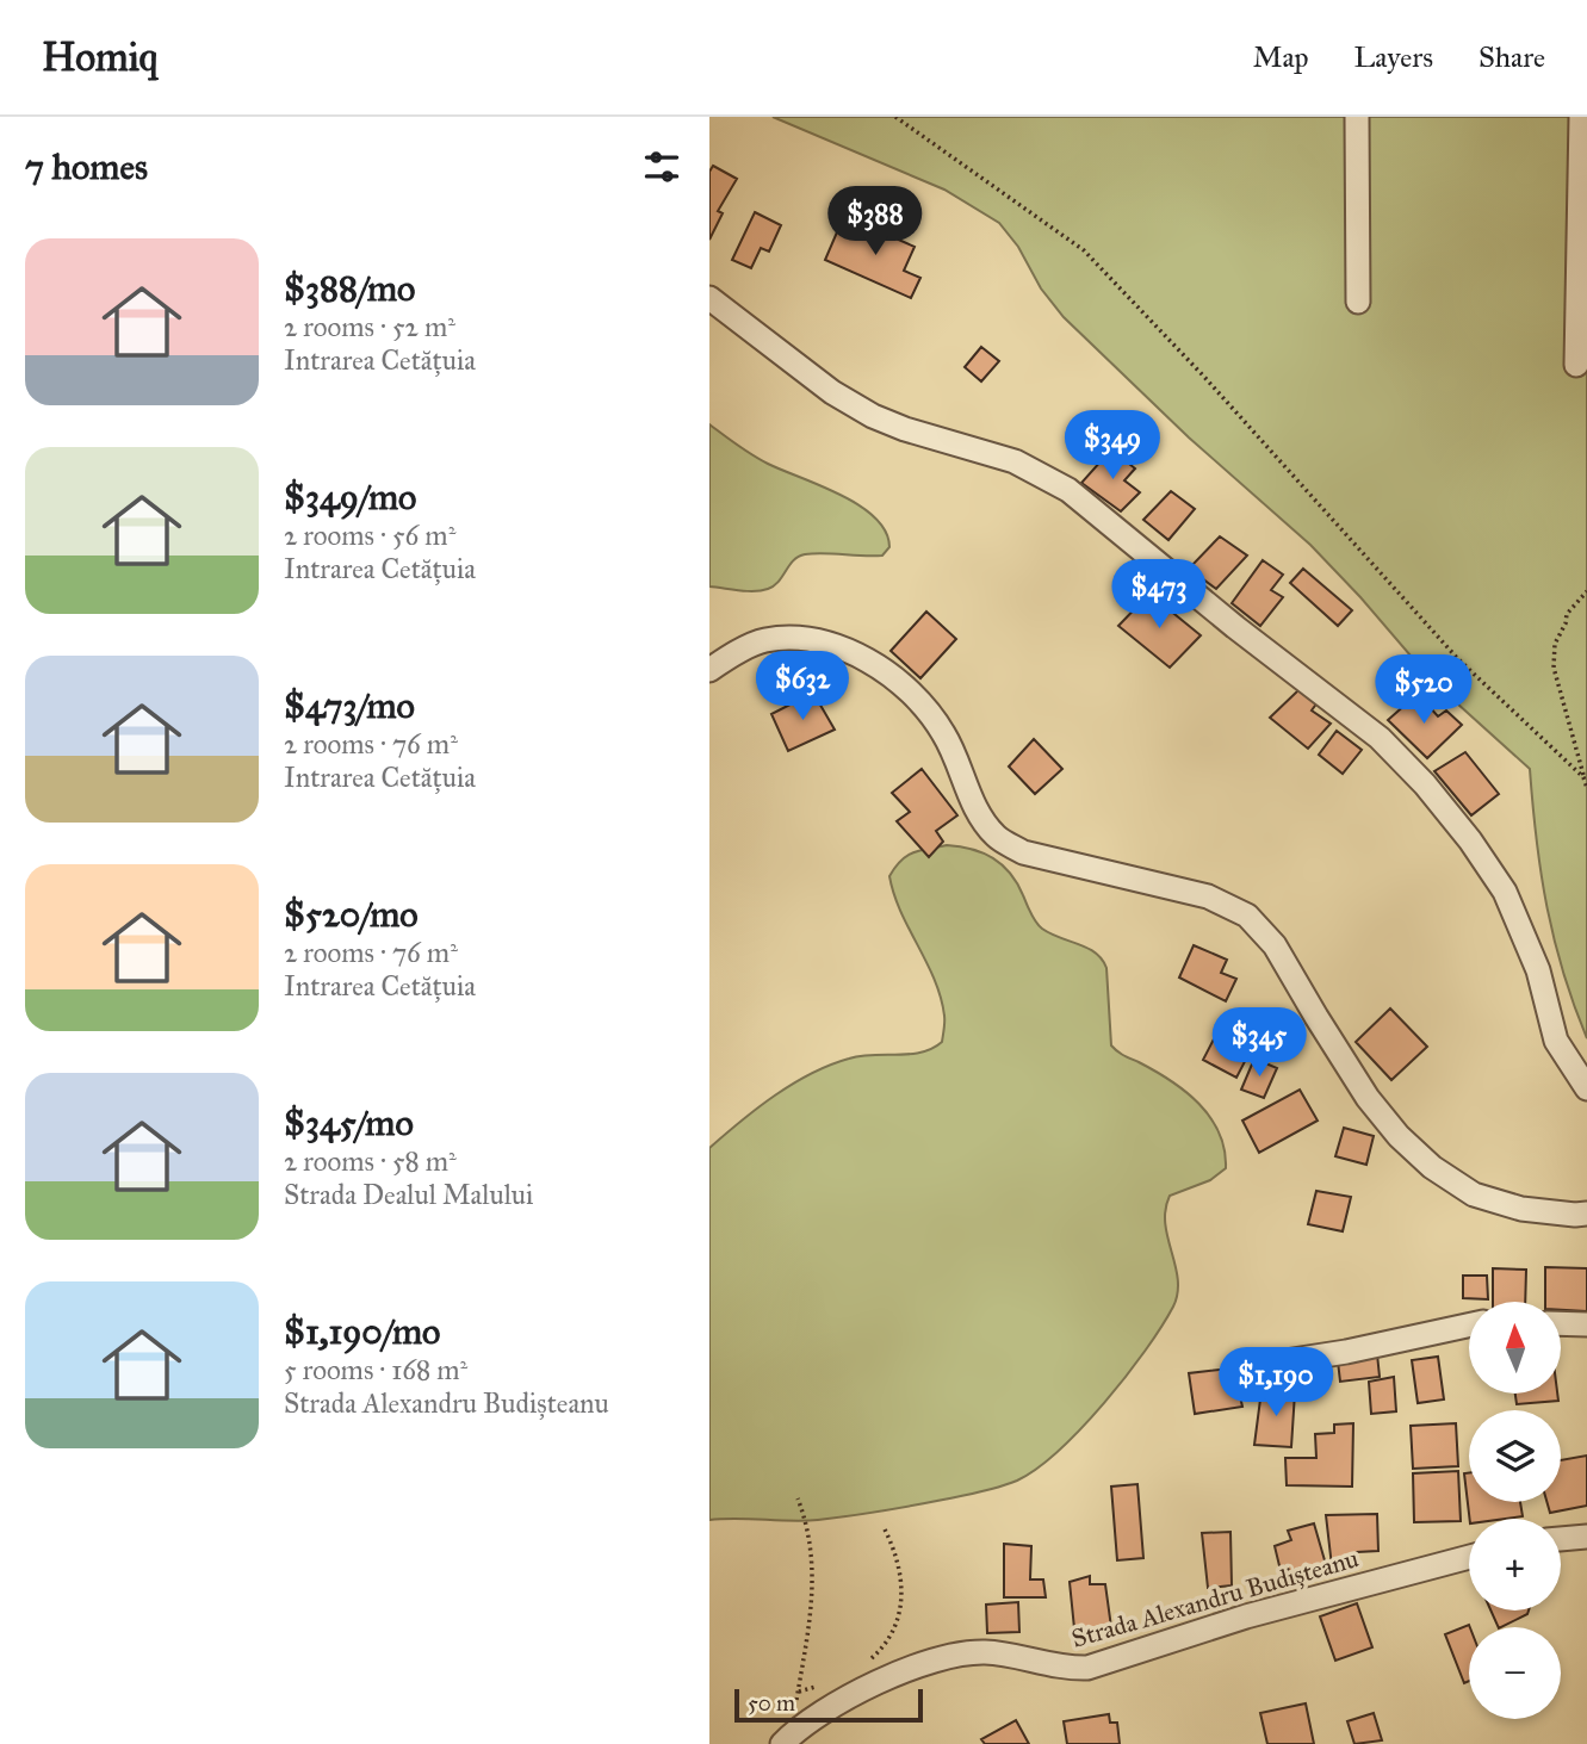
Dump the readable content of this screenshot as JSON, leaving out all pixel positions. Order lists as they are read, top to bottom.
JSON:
{
  "streets": {
    "street": ["Strada Alexandru Budișteanu"]
  },
  "scale_bar": "50 m",
  "north": "top",
  "page": {
    "header": "Homiq",
    "nav": ["Map", "Layers", "Share"],
    "heading": "7 homes",
    "price": [
      "$388",
      "$349",
      "$473",
      "$632",
      "$520",
      "$345",
      "$1,190"
    ],
    "list": [
      {
        "name": "$388/mo",
        "note": "2 rooms · 52 m² · Intrarea Cetățuia"
      },
      {
        "name": "$349/mo",
        "note": "2 rooms · 56 m² · Intrarea Cetățuia"
      },
      {
        "name": "$473/mo",
        "note": "2 rooms · 76 m² · Intrarea Cetățuia"
      },
      {
        "name": "$520/mo",
        "note": "2 rooms · 76 m² · Intrarea Cetățuia"
      },
      {
        "name": "$345/mo",
        "note": "2 rooms · 58 m² · Strada Dealul Malului"
      },
      {
        "name": "$1,190/mo",
        "note": "5 rooms · 168 m² · Strada Alexandru Budișteanu"
      }
    ],
    "map_buttons": ["+", "−"],
    "scale": "50 m"
  }
}
